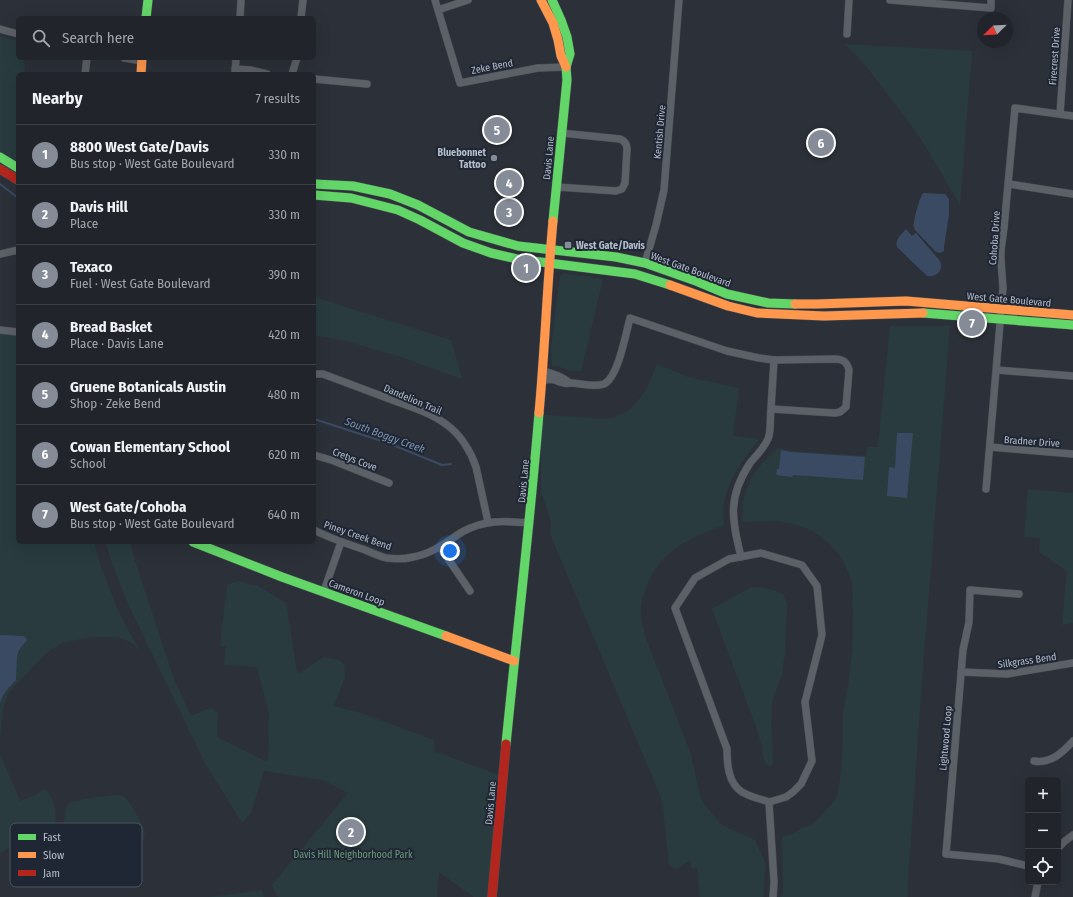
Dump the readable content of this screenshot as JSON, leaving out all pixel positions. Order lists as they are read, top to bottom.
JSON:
{
  "streets": {
    "main road": ["Davis Lane", "West Gate Boulevard", "Cameron Loop"],
    "street": [
      "Firecrest Drive",
      "Zeke Bend",
      "Kentish Drive",
      "Cohoba Drive",
      "Dandelion Trail",
      "Bradner Drive",
      "Cretys Cove",
      "Piney Creek Bend",
      "Silkgrass Bend",
      "Lightwood Loop"
    ]
  },
  "crossings": [
    ["Firecrest Drive", "Cohoba Drive"],
    ["Zeke Bend", "Davis Lane"],
    ["Kentish Drive", "West Gate Boulevard"],
    ["Davis Lane", "West Gate Boulevard"],
    ["Davis Lane", "Piney Creek Bend"],
    ["Davis Lane", "Cameron Loop"],
    ["Cohoba Drive", "West Gate Boulevard"],
    ["Cohoba Drive", "Bradner Drive"],
    ["Dandelion Trail", "Piney Creek Bend"],
    ["Silkgrass Bend", "Lightwood Loop"]
  ],
  "water": ["South Boggy Creek"],
  "parks": ["Davis Hill Neighborhood Park"],
  "places": {
    "other": ["Bluebonnet Tattoo"],
    "transit": ["West Gate/Davis"]
  },
  "legend": ["Fast", "Slow", "Jam"],
  "north": "bottom left",
  "page": {
    "search": "Search here",
    "heading": ["Nearby", "7 results"],
    "pins": [
      "5",
      "6",
      "4",
      "3",
      "1",
      "7",
      "2"
    ],
    "list": [
      {
        "mark": "1",
        "name": "8800 West Gate/Davis",
        "note": "Bus stop · West Gate Boulevard",
        "value": "330 m"
      },
      {
        "mark": "2",
        "name": "Davis Hill",
        "note": "Place",
        "value": "330 m"
      },
      {
        "mark": "3",
        "name": "Texaco",
        "note": "Fuel · West Gate Boulevard",
        "value": "390 m"
      },
      {
        "mark": "4",
        "name": "Bread Basket",
        "note": "Place · Davis Lane",
        "value": "420 m"
      },
      {
        "mark": "5",
        "name": "Gruene Botanicals Austin",
        "note": "Shop · Zeke Bend",
        "value": "480 m"
      },
      {
        "mark": "6",
        "name": "Cowan Elementary School",
        "note": "School",
        "value": "620 m"
      },
      {
        "mark": "7",
        "name": "West Gate/Cohoba",
        "note": "Bus stop · West Gate Boulevard",
        "value": "640 m"
      }
    ],
    "map_buttons": ["+", "−"]
  }
}
